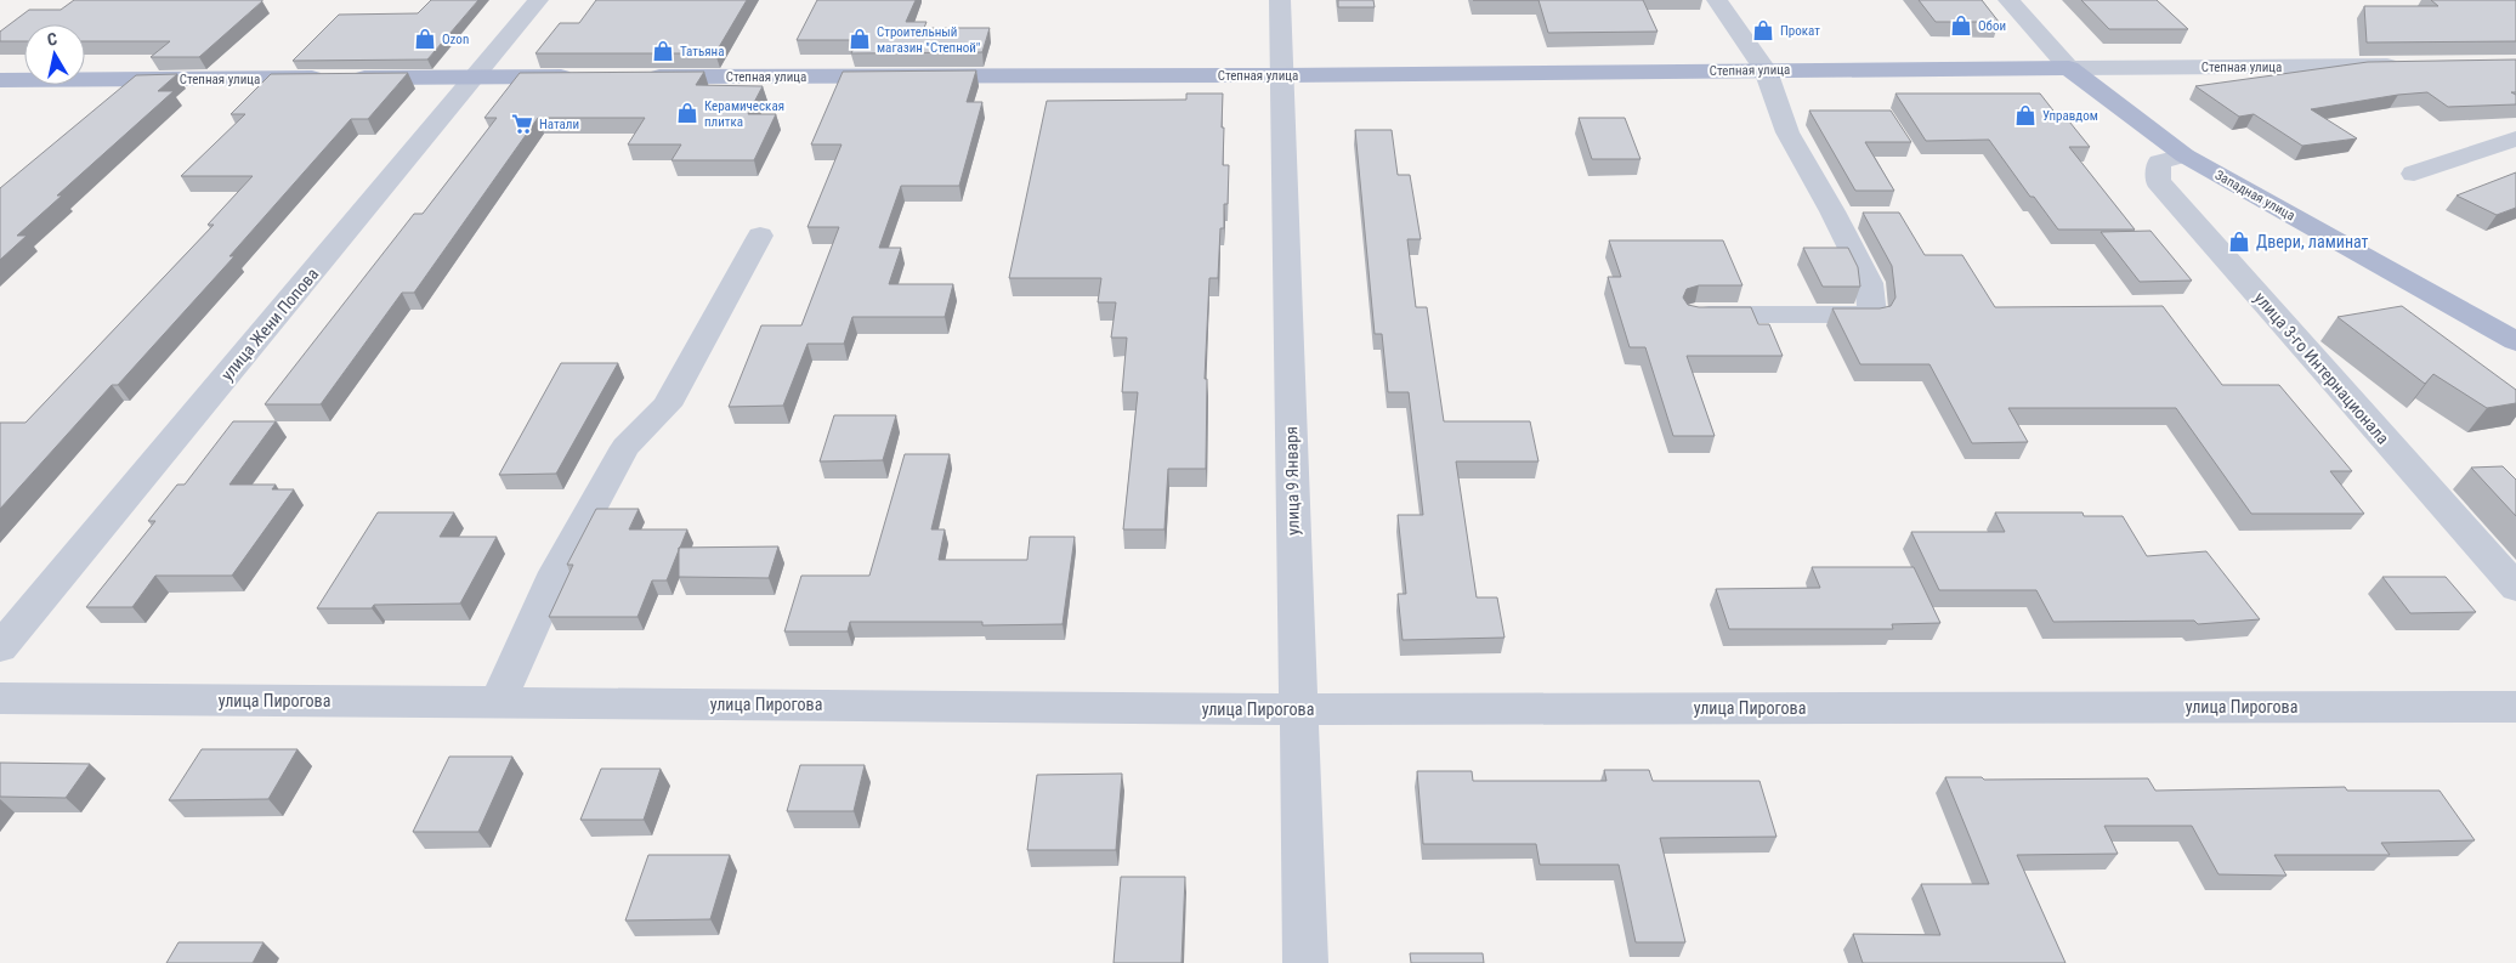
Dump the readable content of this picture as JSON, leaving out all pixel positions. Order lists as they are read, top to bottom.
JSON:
{
  "streets": {
    "main road": ["Степная улица", "Западная улица"],
    "street": [
      "улица Жени Попова",
      "улица 3-го Интернационала",
      "улица 9 Января",
      "улица Пирогова"
    ]
  },
  "crossings": [
    ["Степная улица", "Западная улица"],
    ["Степная улица", "улица Жени Попова"],
    ["Степная улица", "улица 9 Января"],
    ["Западная улица", "улица 3-го Интернационала"],
    ["улица 9 Января", "улица Пирогова"]
  ],
  "places": {
    "shop": [
      "Обои",
      "Прокат",
      "Ozon",
      "Строительный магазин \"Степной\"",
      "Татьяна",
      "Керамическая плитка",
      "Управдом",
      "Двери, ламинат"
    ],
    "supermarket": ["Натали"]
  },
  "north": "top"
}
